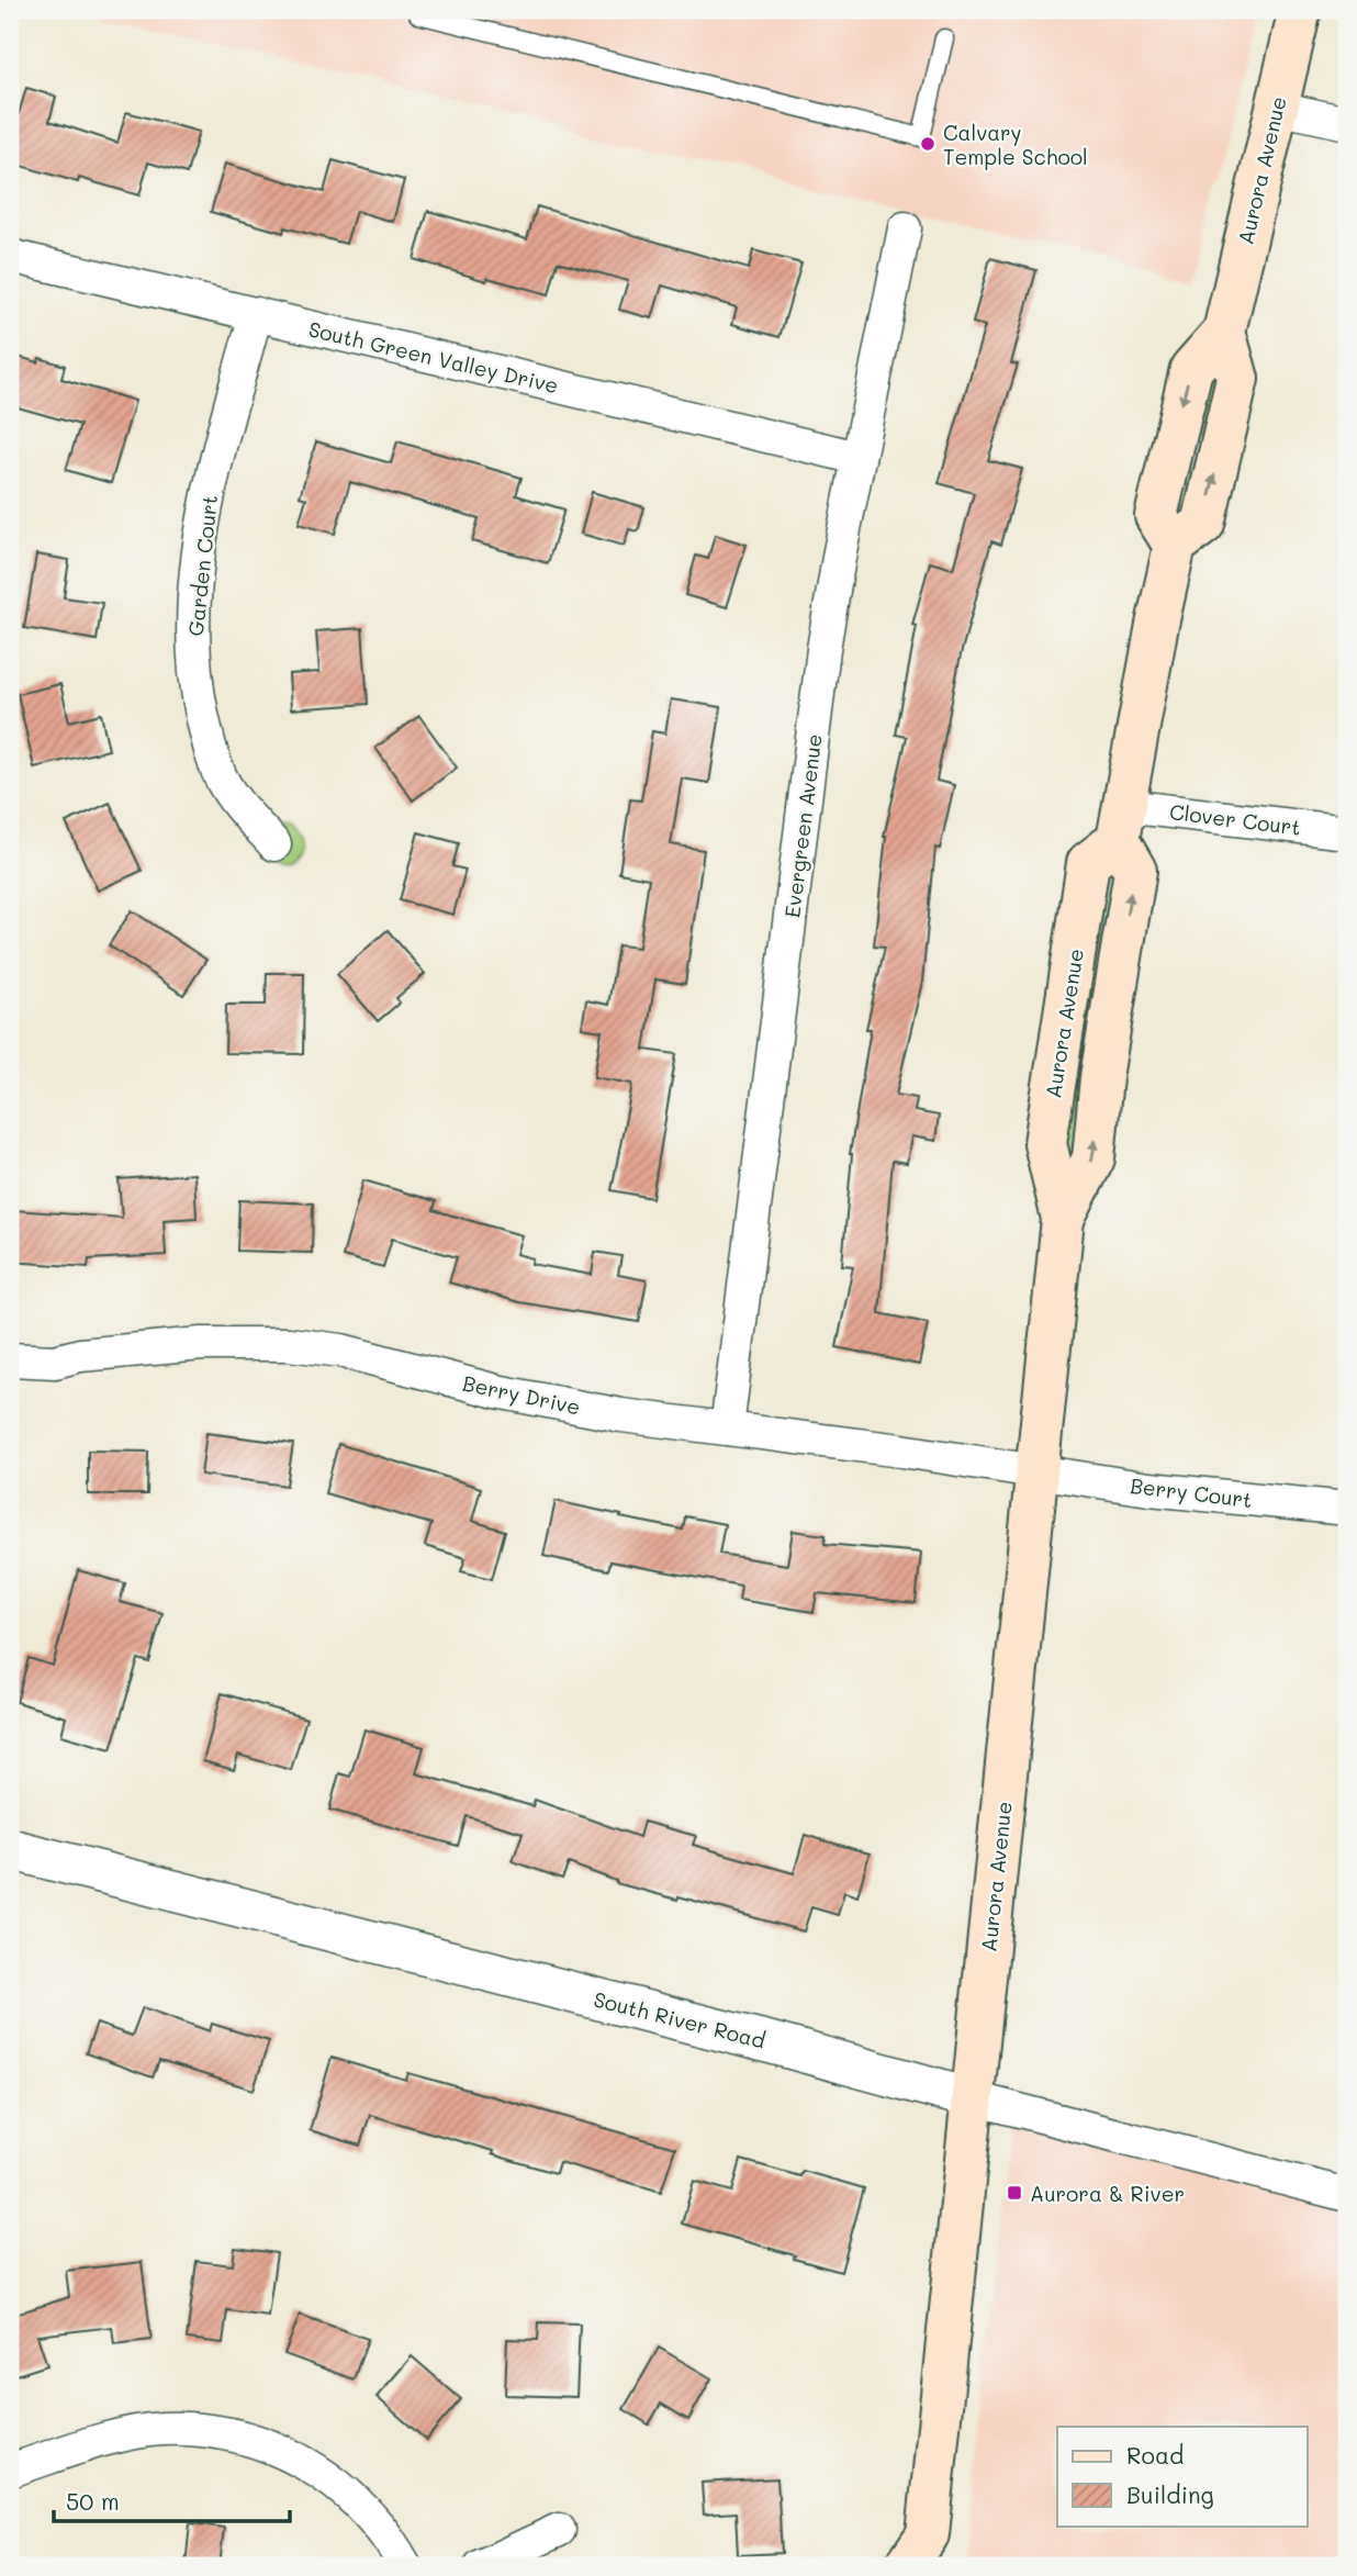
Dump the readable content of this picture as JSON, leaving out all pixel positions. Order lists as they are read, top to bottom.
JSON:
{
  "streets": {
    "main road": ["Aurora Avenue"],
    "street": [
      "South Green Valley Drive",
      "Garden Court",
      "Clover Court",
      "Evergreen Avenue",
      "Berry Drive",
      "Berry Court",
      "South River Road"
    ]
  },
  "crossings": [
    ["Aurora Avenue", "Clover Court"],
    ["Aurora Avenue", "Berry Drive"],
    ["Aurora Avenue", "Berry Court"],
    ["Aurora Avenue", "South River Road"],
    ["South Green Valley Drive", "Garden Court"],
    ["South Green Valley Drive", "Evergreen Avenue"],
    ["Evergreen Avenue", "Berry Drive"],
    ["Berry Drive", "Berry Court"]
  ],
  "places": {
    "other": ["Calvary Temple School"],
    "transit": ["Aurora & River"]
  },
  "legend": ["Road", "Building"],
  "scale_bar": "50 m"
}
